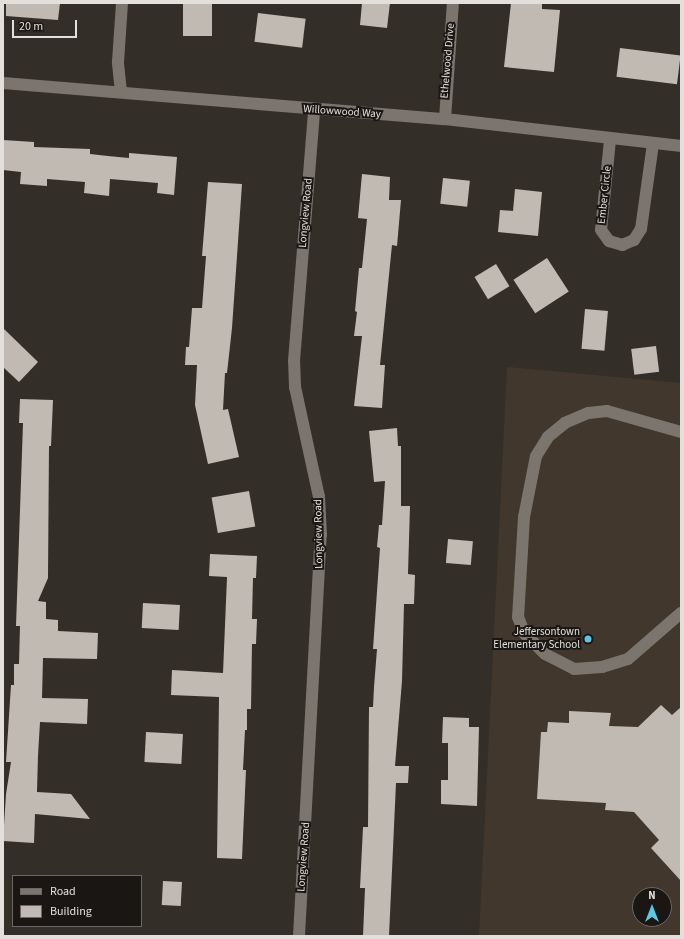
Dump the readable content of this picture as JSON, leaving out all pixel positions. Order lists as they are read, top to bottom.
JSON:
{
  "streets": {
    "street": [
      "Ethelwood Drive",
      "Willowwood Way",
      "Ember Circle",
      "Longview Road"
    ]
  },
  "crossings": [
    ["Ethelwood Drive", "Willowwood Way"],
    ["Willowwood Way", "Ember Circle"],
    ["Willowwood Way", "Longview Road"]
  ],
  "places": ["Jeffersontown Elementary School"],
  "legend": ["Road", "Building"],
  "scale_bar": "20 m",
  "north": "top"
}
